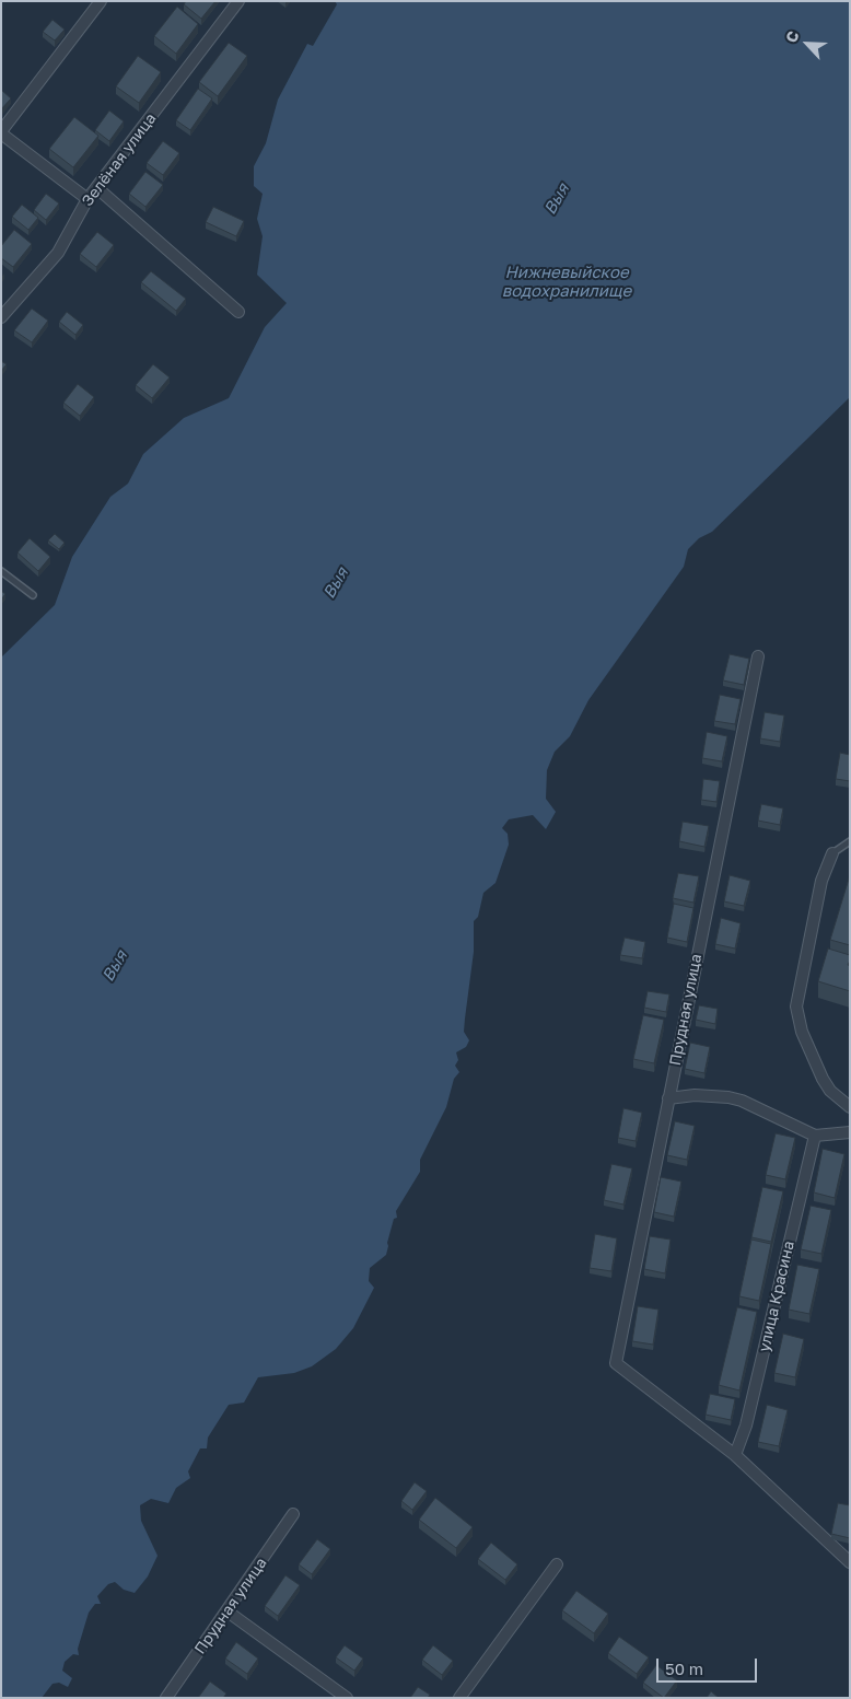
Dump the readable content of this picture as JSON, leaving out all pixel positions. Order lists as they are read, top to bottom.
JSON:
{
  "streets": {
    "street": ["Зелёная улица", "Прудная улица", "улица Красина"]
  },
  "crossings": [
    ["Прудная улица", "улица Красина"]
  ],
  "water": ["Выя", "Нижневыйское водохранилище"],
  "scale_bar": "50 m",
  "north": "top left"
}
